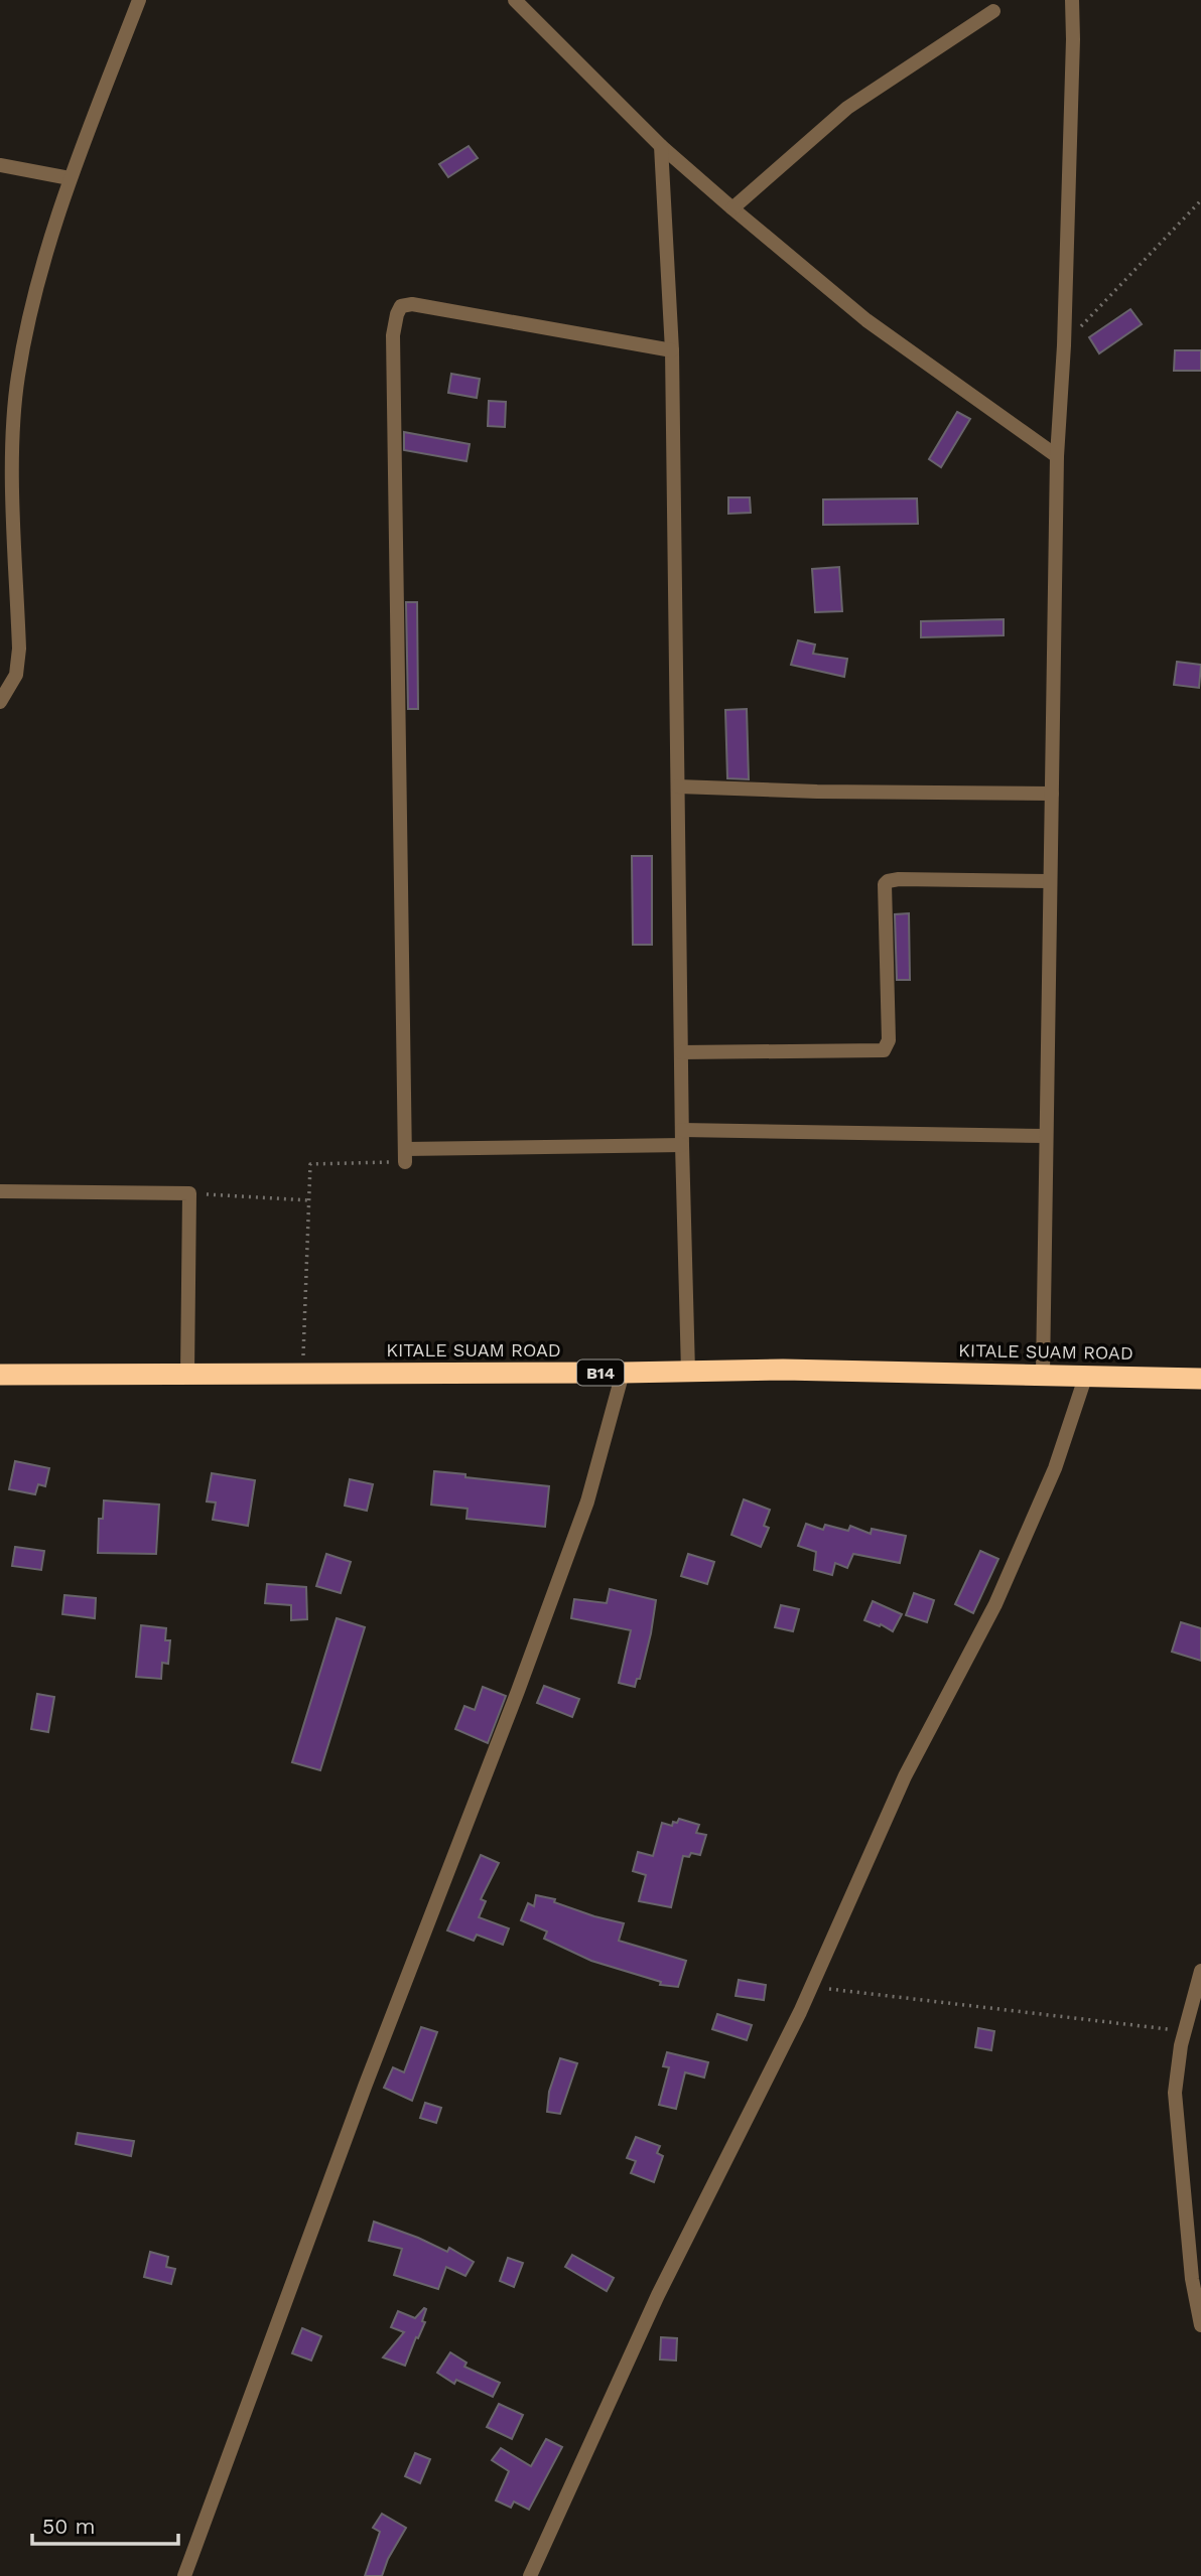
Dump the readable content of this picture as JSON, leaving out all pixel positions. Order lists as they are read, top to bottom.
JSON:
{
  "streets": {
    "highway": ["KITALE SUAM ROAD", "B14"]
  },
  "scale_bar": "50 m"
}
